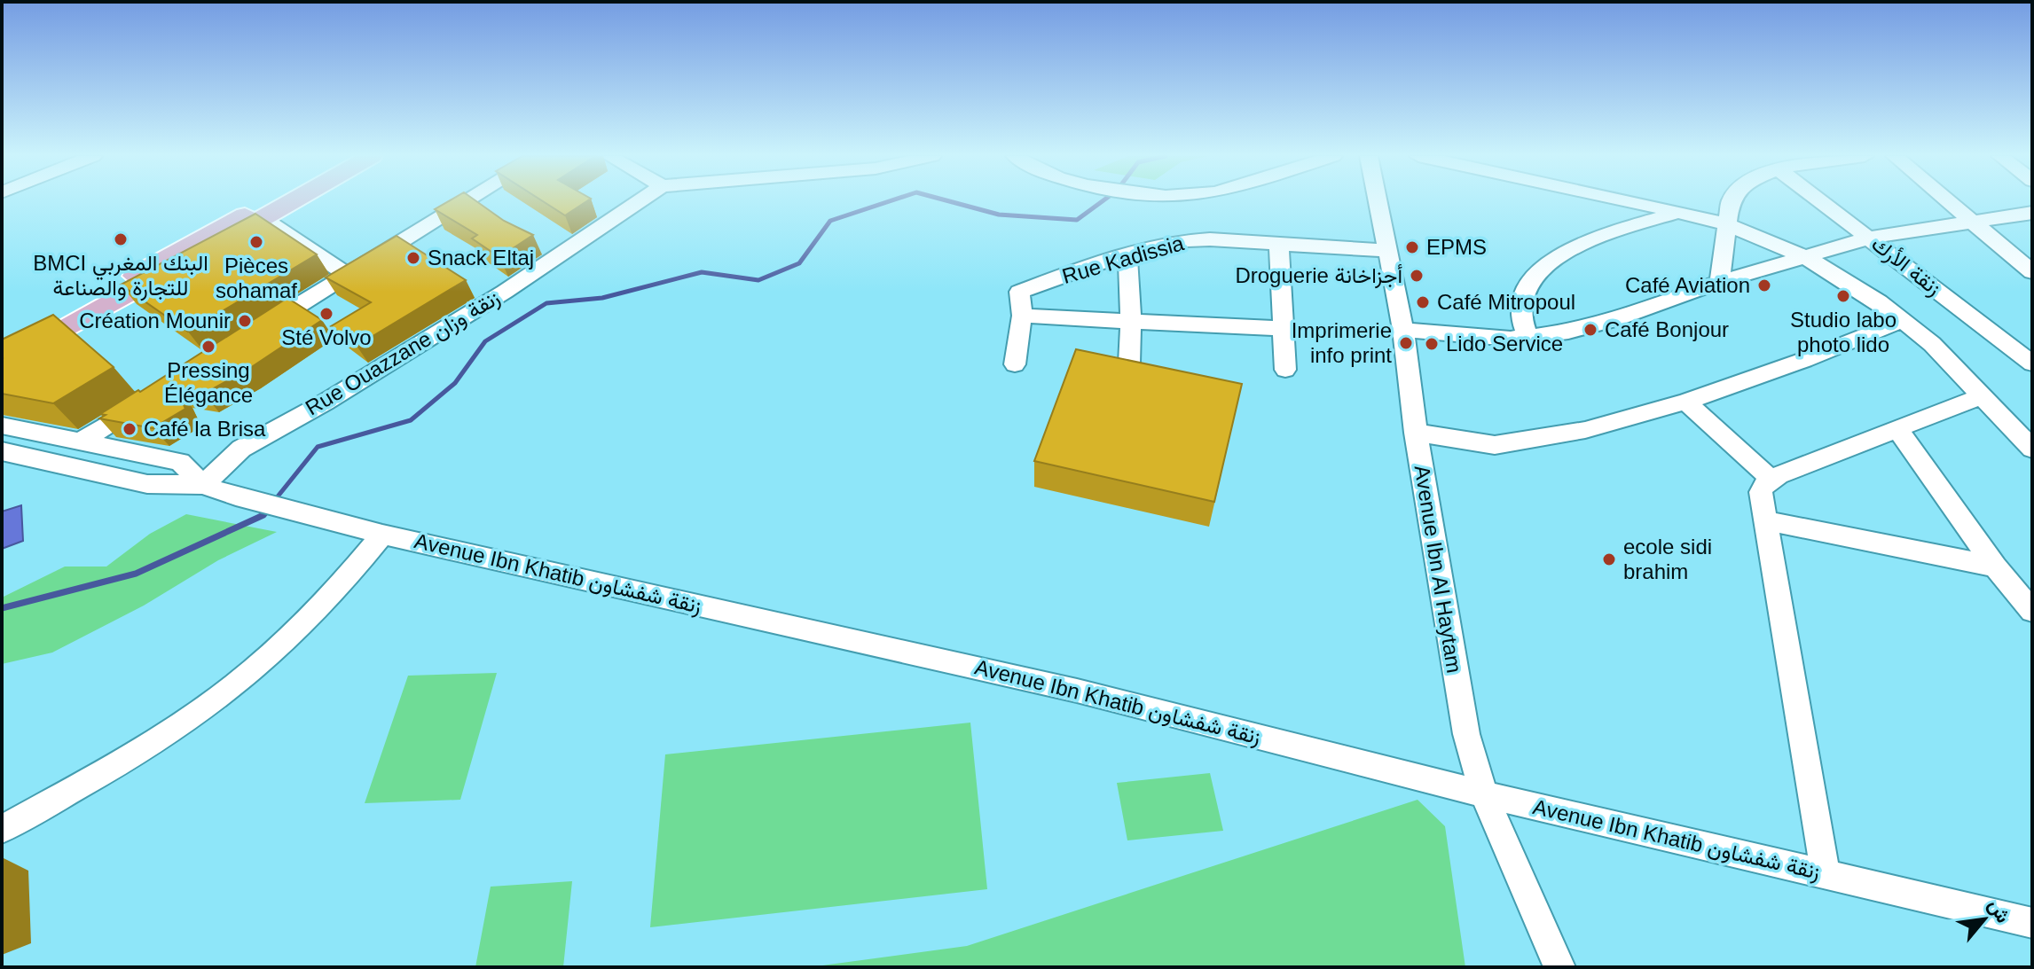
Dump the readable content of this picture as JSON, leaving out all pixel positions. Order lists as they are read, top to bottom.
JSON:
{
  "streets": {
    "street": [
      "Rue Kadissia",
      "زنقة الأرك",
      "Rue Ouazzane زنقة وزان",
      "Avenue Ibn Al Haytam",
      "Avenue Ibn Khatib زنقة شفشاون"
    ]
  },
  "crossings": [
    ["Rue Kadissia", "Avenue Ibn Al Haytam"],
    ["Rue Ouazzane زنقة وزان", "Avenue Ibn Khatib زنقة شفشاون"],
    ["Avenue Ibn Al Haytam", "Avenue Ibn Khatib زنقة شفشاون"]
  ],
  "places": [
    "BMCI البنك المغربي للتجارة والصناعة",
    "Pièces sohamaf",
    "EPMS",
    "Snack Eltaj",
    "Droguerie أجزاخانة",
    "Café Aviation",
    "Studio labo photo lido",
    "Café Mitropoul",
    "Sté Volvo",
    "Création Mounir",
    "Café Bonjour",
    "Imprimerie info print",
    "Lido Service",
    "Pressing Élégance",
    "Café la Brisa",
    "ecole sidi brahim"
  ],
  "north": "top right"
}
